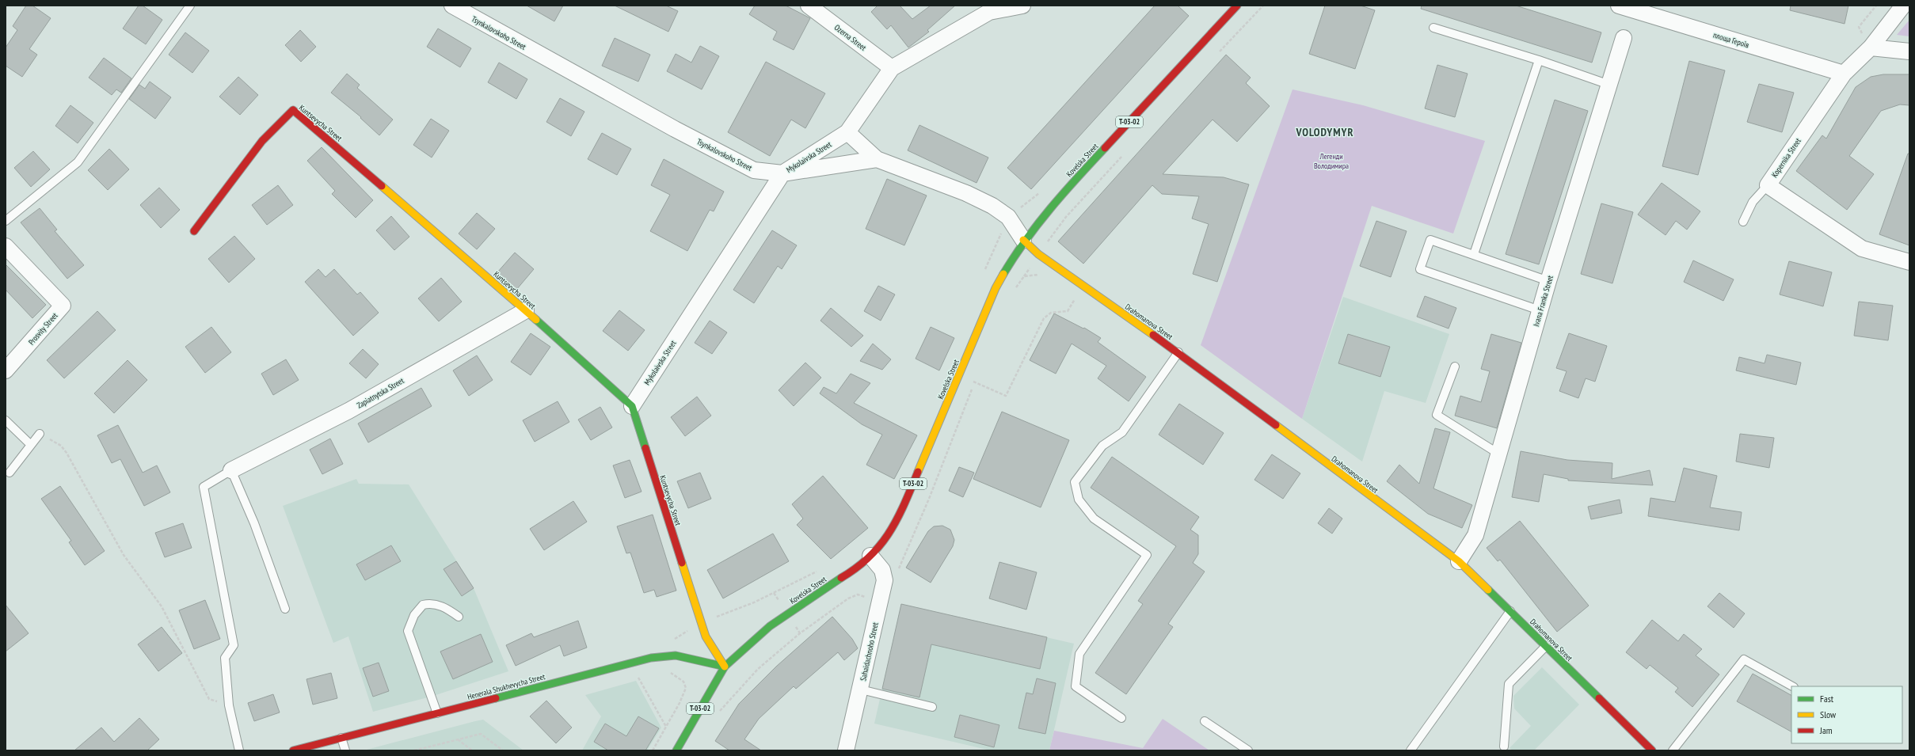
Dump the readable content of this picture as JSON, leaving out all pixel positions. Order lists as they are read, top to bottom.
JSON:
{
  "streets": {
    "street": [
      "Tsynkalovskoho Street",
      "Ozerna Street",
      "площа Героїв",
      "Т-03-02",
      "Kuntsevycha Street",
      "Mykolaivska Street",
      "Kopernika Street",
      "Kovelska Street",
      "Ivana Franka Street",
      "Drahomanova Street",
      "Prosvity Street",
      "Zapiatnytska Street",
      "Sahaidachnoho Street",
      "Henerala Shukhevycha Street"
    ]
  },
  "crossings": [
    ["Tsynkalovskoho Street", "Mykolaivska Street"],
    ["Tsynkalovskoho Street", "Kovelska Street"],
    ["Tsynkalovskoho Street", "Drahomanova Street"],
    ["Ozerna Street", "Mykolaivska Street"],
    ["площа Героїв", "Kopernika Street"],
    ["Kuntsevycha Street", "Mykolaivska Street"],
    ["Kuntsevycha Street", "Kovelska Street"],
    ["Kuntsevycha Street", "Zapiatnytska Street"],
    ["Kuntsevycha Street", "Henerala Shukhevycha Street"],
    ["Kovelska Street", "Drahomanova Street"],
    ["Kovelska Street", "Sahaidachnoho Street"],
    ["Kovelska Street", "Henerala Shukhevycha Street"],
    ["Ivana Franka Street", "Drahomanova Street"]
  ],
  "districts": ["VOLODYMYR"],
  "parks": ["Легенди Володимира"],
  "legend": ["Fast", "Slow", "Jam"]
}
